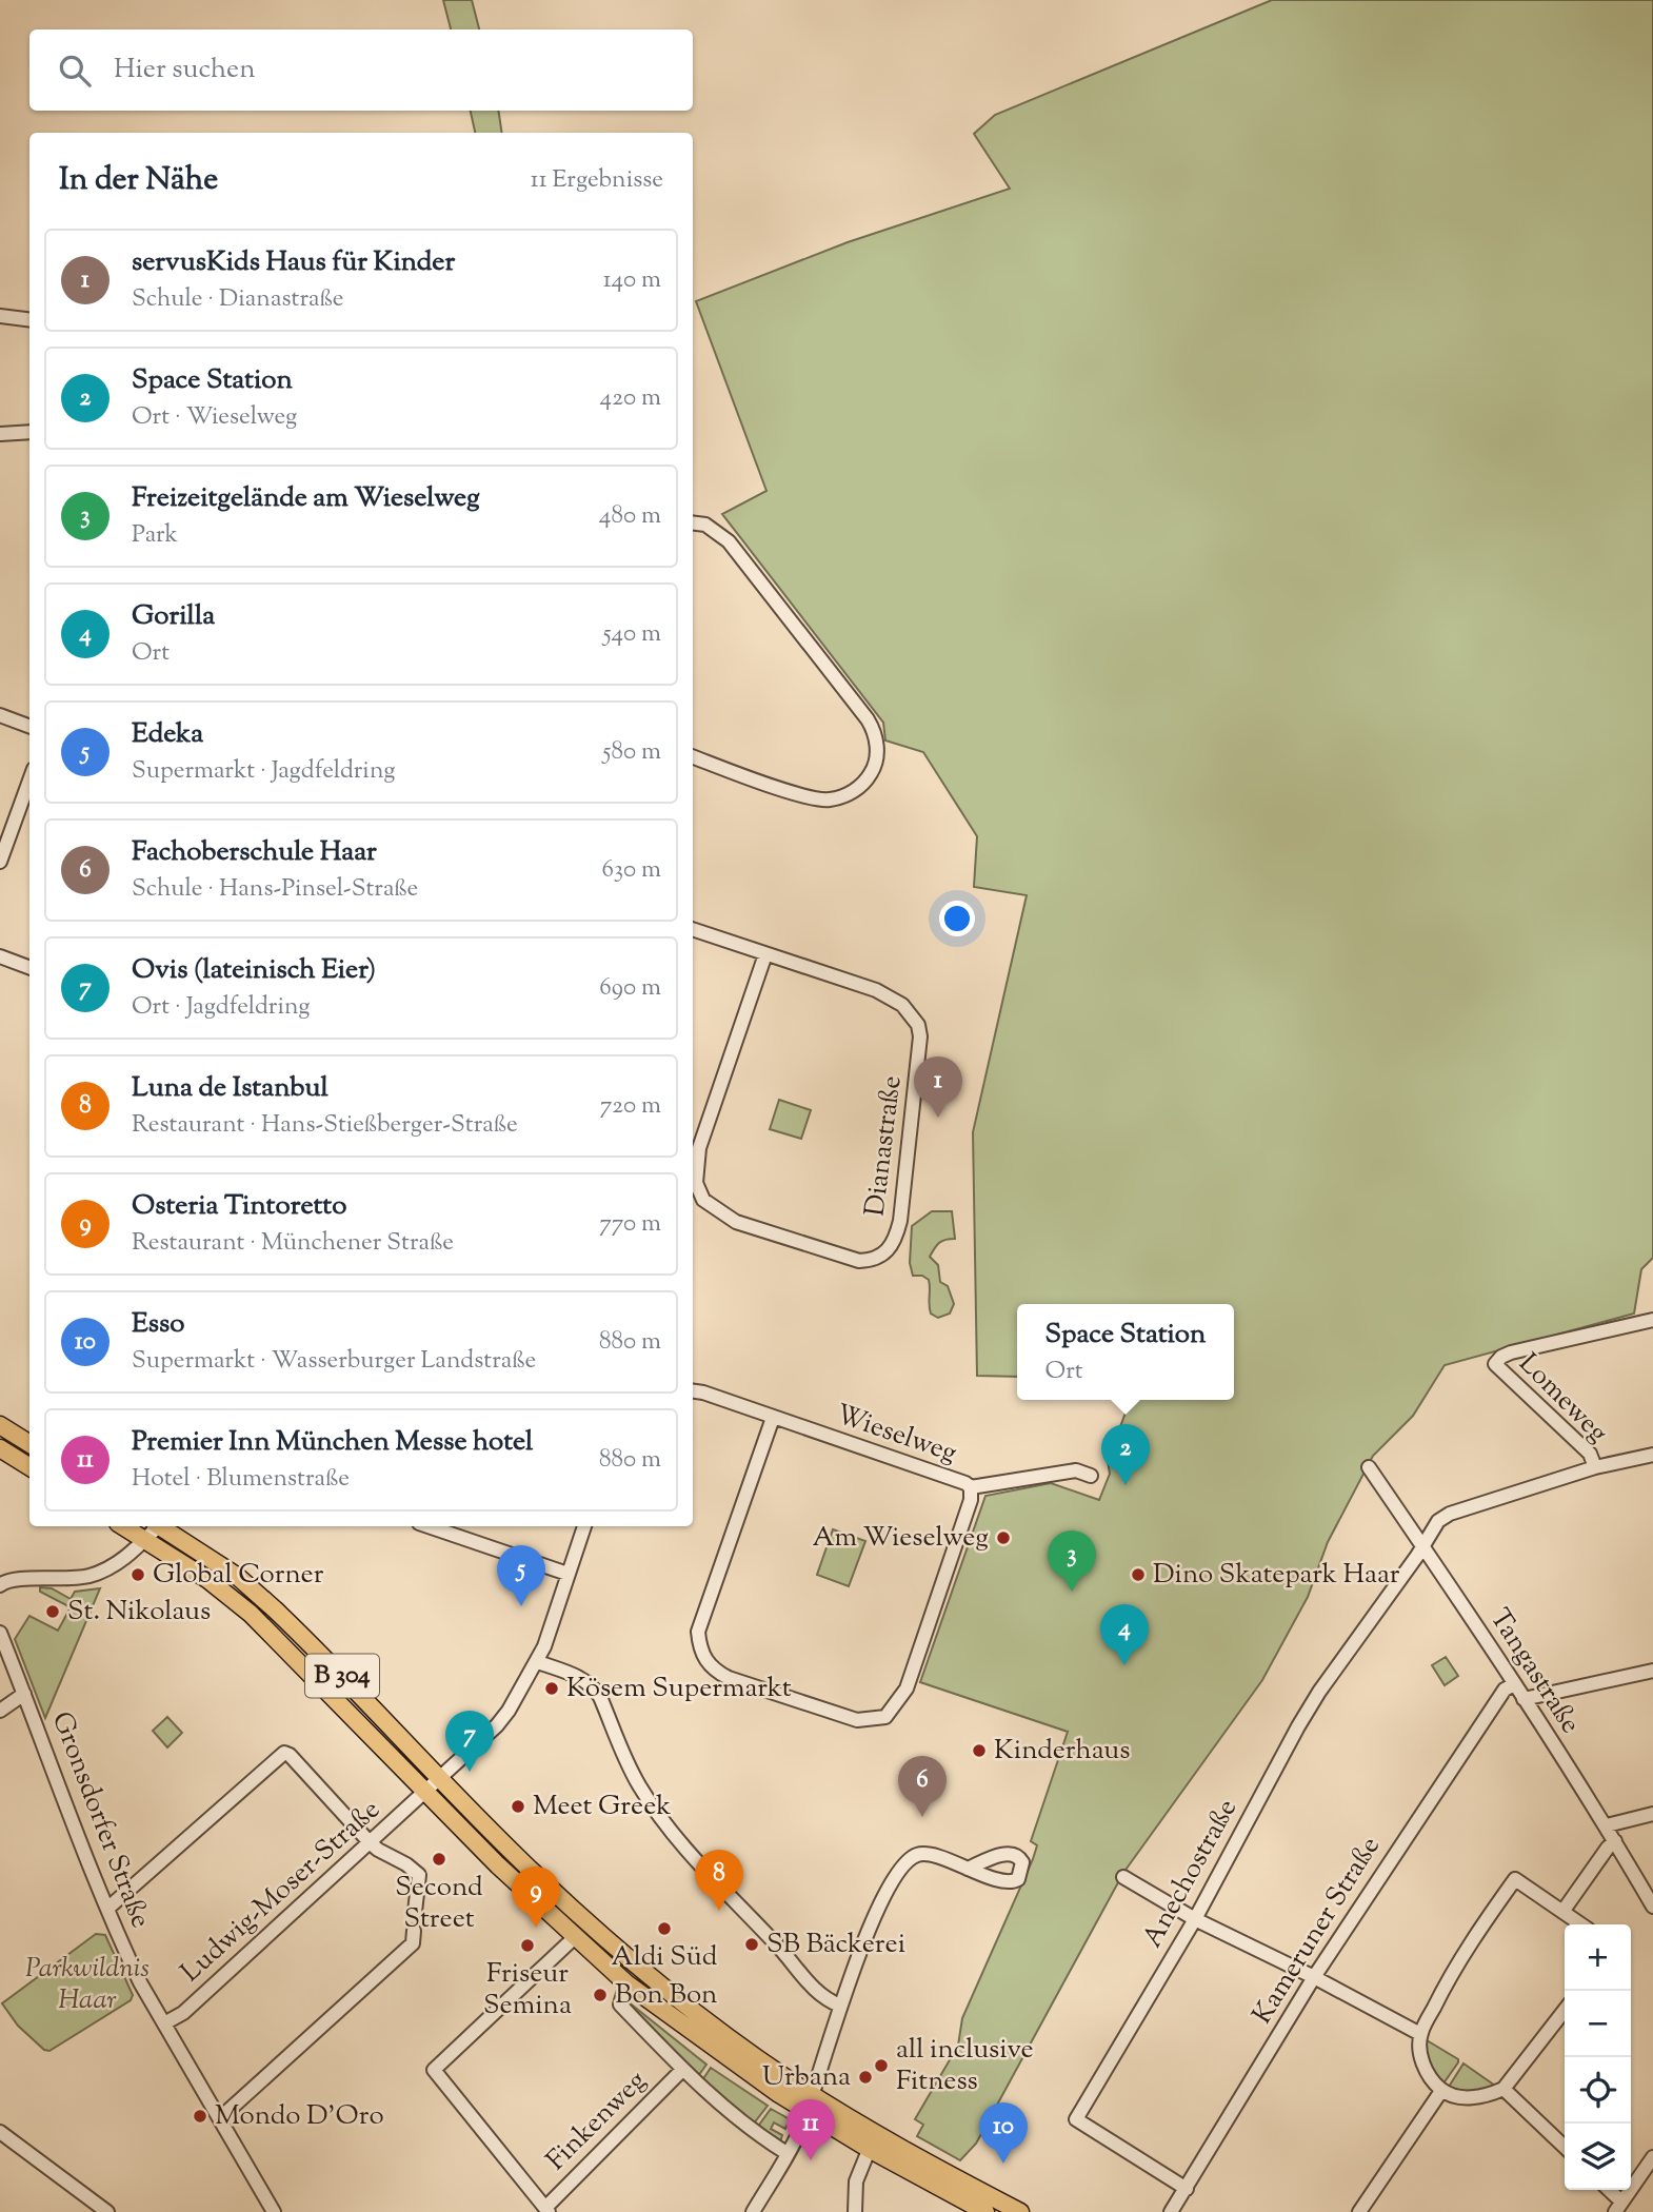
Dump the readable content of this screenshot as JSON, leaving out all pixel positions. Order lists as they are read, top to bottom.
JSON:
{
  "streets": {
    "main road": ["B 304"],
    "street": [
      "Dianastraße",
      "Lomeweg",
      "Wieselweg",
      "Tangastraße",
      "Gronsdorfer Straße",
      "Anechostraße",
      "Ludwig-Moser-Straße",
      "Kameruner Straße",
      "Finkenweg"
    ]
  },
  "crossings": [
    ["Lomeweg", "Anechostraße"],
    ["Tangastraße", "Anechostraße"],
    ["Tangastraße", "Kameruner Straße"],
    ["B 304", "Ludwig-Moser-Straße"],
    ["Gronsdorfer Straße", "Ludwig-Moser-Straße"],
    ["Anechostraße", "Kameruner Straße"]
  ],
  "parks": ["Parkwildnis Haar"],
  "places": [
    "Am Wieselweg",
    "Global Corner",
    "Dino Skatepark Haar",
    "St. Nikolaus",
    "Kösem Supermarkt",
    "Kinderhaus",
    "Meet Greek",
    "Second Street",
    "Aldi Süd",
    "SB Bäckerei",
    "Friseur Semina",
    "Bon Bon",
    "all inclusive Fitness",
    "Urbana",
    "Mondo D'Oro"
  ],
  "page": {
    "search": "Hier suchen",
    "heading": ["In der Nähe", "11 Ergebnisse"],
    "list": [
      {
        "mark": "1",
        "name": "servusKids Haus für Kinder",
        "note": "Schule · Dianastraße",
        "value": "140 m"
      },
      {
        "mark": "2",
        "name": "Space Station",
        "note": "Ort · Wieselweg",
        "value": "420 m"
      },
      {
        "mark": "3",
        "name": "Freizeitgelände am Wieselweg",
        "note": "Park",
        "value": "480 m"
      },
      {
        "mark": "4",
        "name": "Gorilla",
        "note": "Ort",
        "value": "540 m"
      },
      {
        "mark": "5",
        "name": "Edeka",
        "note": "Supermarkt · Jagdfeldring",
        "value": "580 m"
      },
      {
        "mark": "6",
        "name": "Fachoberschule Haar",
        "note": "Schule · Hans-Pinsel-Straße",
        "value": "630 m"
      },
      {
        "mark": "7",
        "name": "Ovis (lateinisch Eier)",
        "note": "Ort · Jagdfeldring",
        "value": "690 m"
      },
      {
        "mark": "8",
        "name": "Luna de Istanbul",
        "note": "Restaurant · Hans-Stießberger-Straße",
        "value": "720 m"
      },
      {
        "mark": "9",
        "name": "Osteria Tintoretto",
        "note": "Restaurant · Münchener Straße",
        "value": "770 m"
      },
      {
        "mark": "10",
        "name": "Esso",
        "note": "Supermarkt · Wasserburger Landstraße",
        "value": "880 m"
      },
      {
        "mark": "11",
        "name": "Premier Inn München Messe hotel",
        "note": "Hotel · Blumenstraße",
        "value": "880 m"
      }
    ],
    "pins": [
      "1",
      "2",
      "3",
      "5",
      "4",
      "7",
      "6",
      "8",
      "9",
      "11",
      "10"
    ],
    "popup": ["Space Station", "Ort"],
    "map_buttons": ["+", "−"]
  }
}
